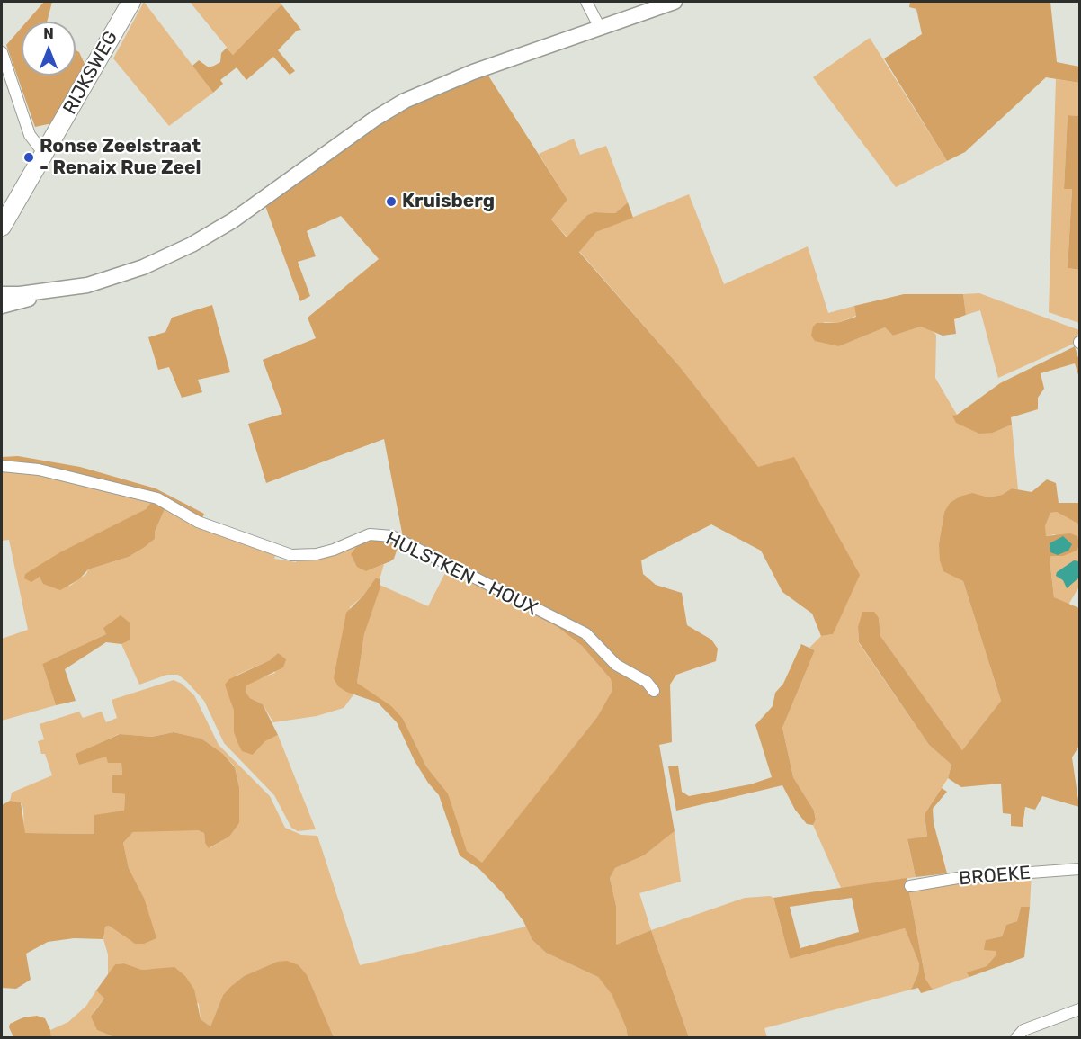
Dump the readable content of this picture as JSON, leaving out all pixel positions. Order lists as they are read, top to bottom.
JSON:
{
  "streets": {
    "main road": ["RIJKSWEG"],
    "street": ["HULSTKEN - HOUX", "BROEKE"]
  },
  "places": ["Ronse Zeelstraat - Renaix Rue Zeel", "Kruisberg"],
  "north": "top"
}
